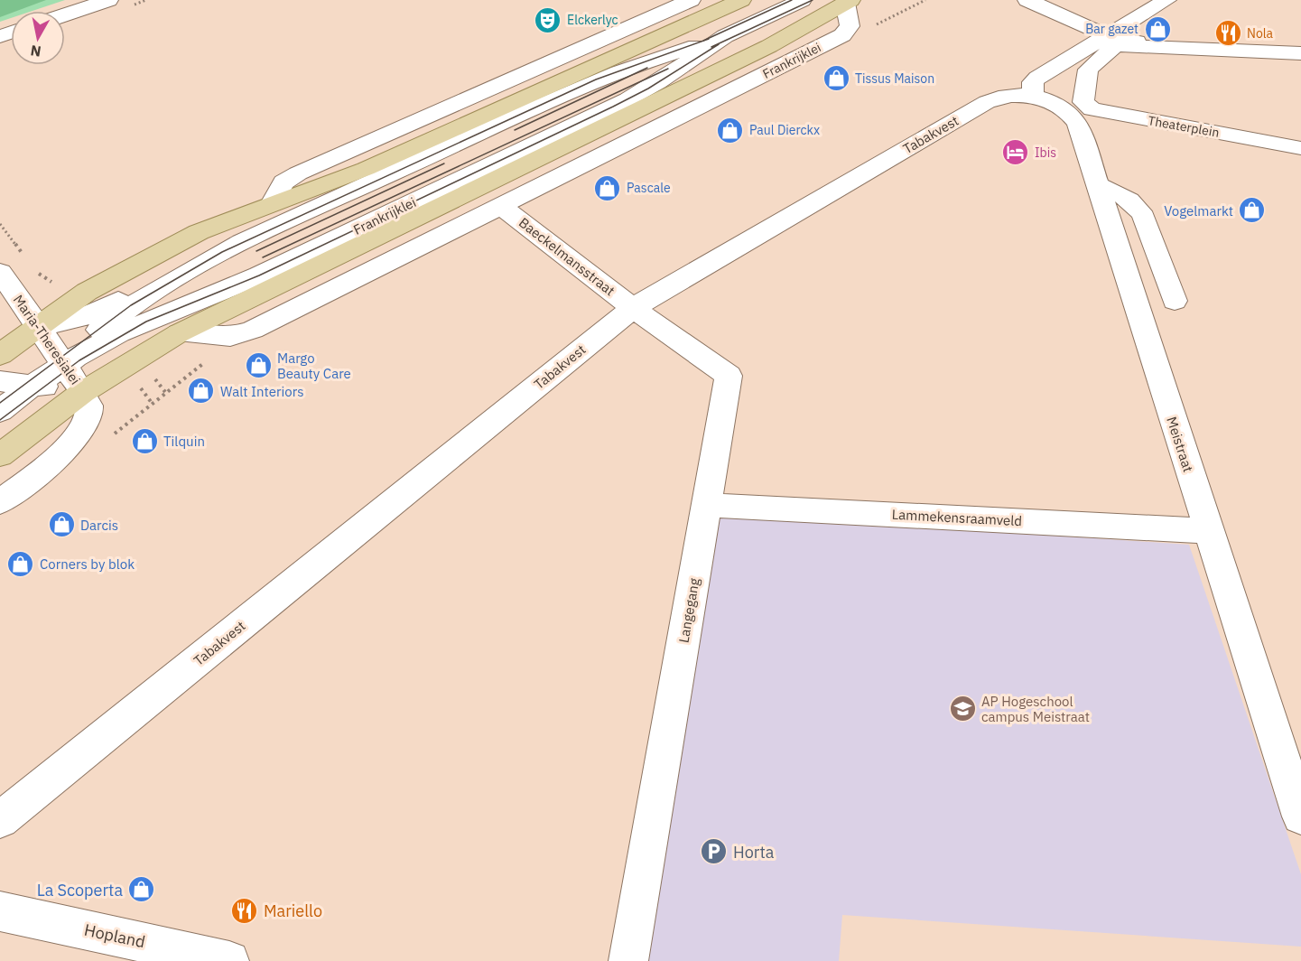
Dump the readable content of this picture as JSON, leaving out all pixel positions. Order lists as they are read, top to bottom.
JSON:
{
  "streets": {
    "main road": ["Frankrijklei"],
    "street": [
      "Tabakvest",
      "Baeckelmansstraat",
      "Maria-Theresialei",
      "Meistraat",
      "Lammekensraamveld",
      "Langegang",
      "Hopland"
    ]
  },
  "crossings": [
    ["Frankrijklei", "Baeckelmansstraat"],
    ["Frankrijklei", "Maria-Theresialei"],
    ["Tabakvest", "Baeckelmansstraat"],
    ["Tabakvest", "Langegang"],
    ["Baeckelmansstraat", "Langegang"],
    ["Meistraat", "Lammekensraamveld"],
    ["Lammekensraamveld", "Langegang"]
  ],
  "places": {
    "theatre": ["Elckerlyc"],
    "shop": [
      "Bar gazet",
      "Tissus Maison",
      "Paul Dierckx",
      "Pascale",
      "Vogelmarkt",
      "Margo Beauty Care",
      "Walt Interiors",
      "Tilquin",
      "Darcis",
      "Corners by blok",
      "La Scoperta"
    ],
    "restaurant": ["Nola", "Mariello"],
    "hotel": ["Ibis"],
    "school or university": ["AP Hogeschool campus Meistraat"],
    "parking": ["Horta"]
  },
  "north": "bottom"
}
